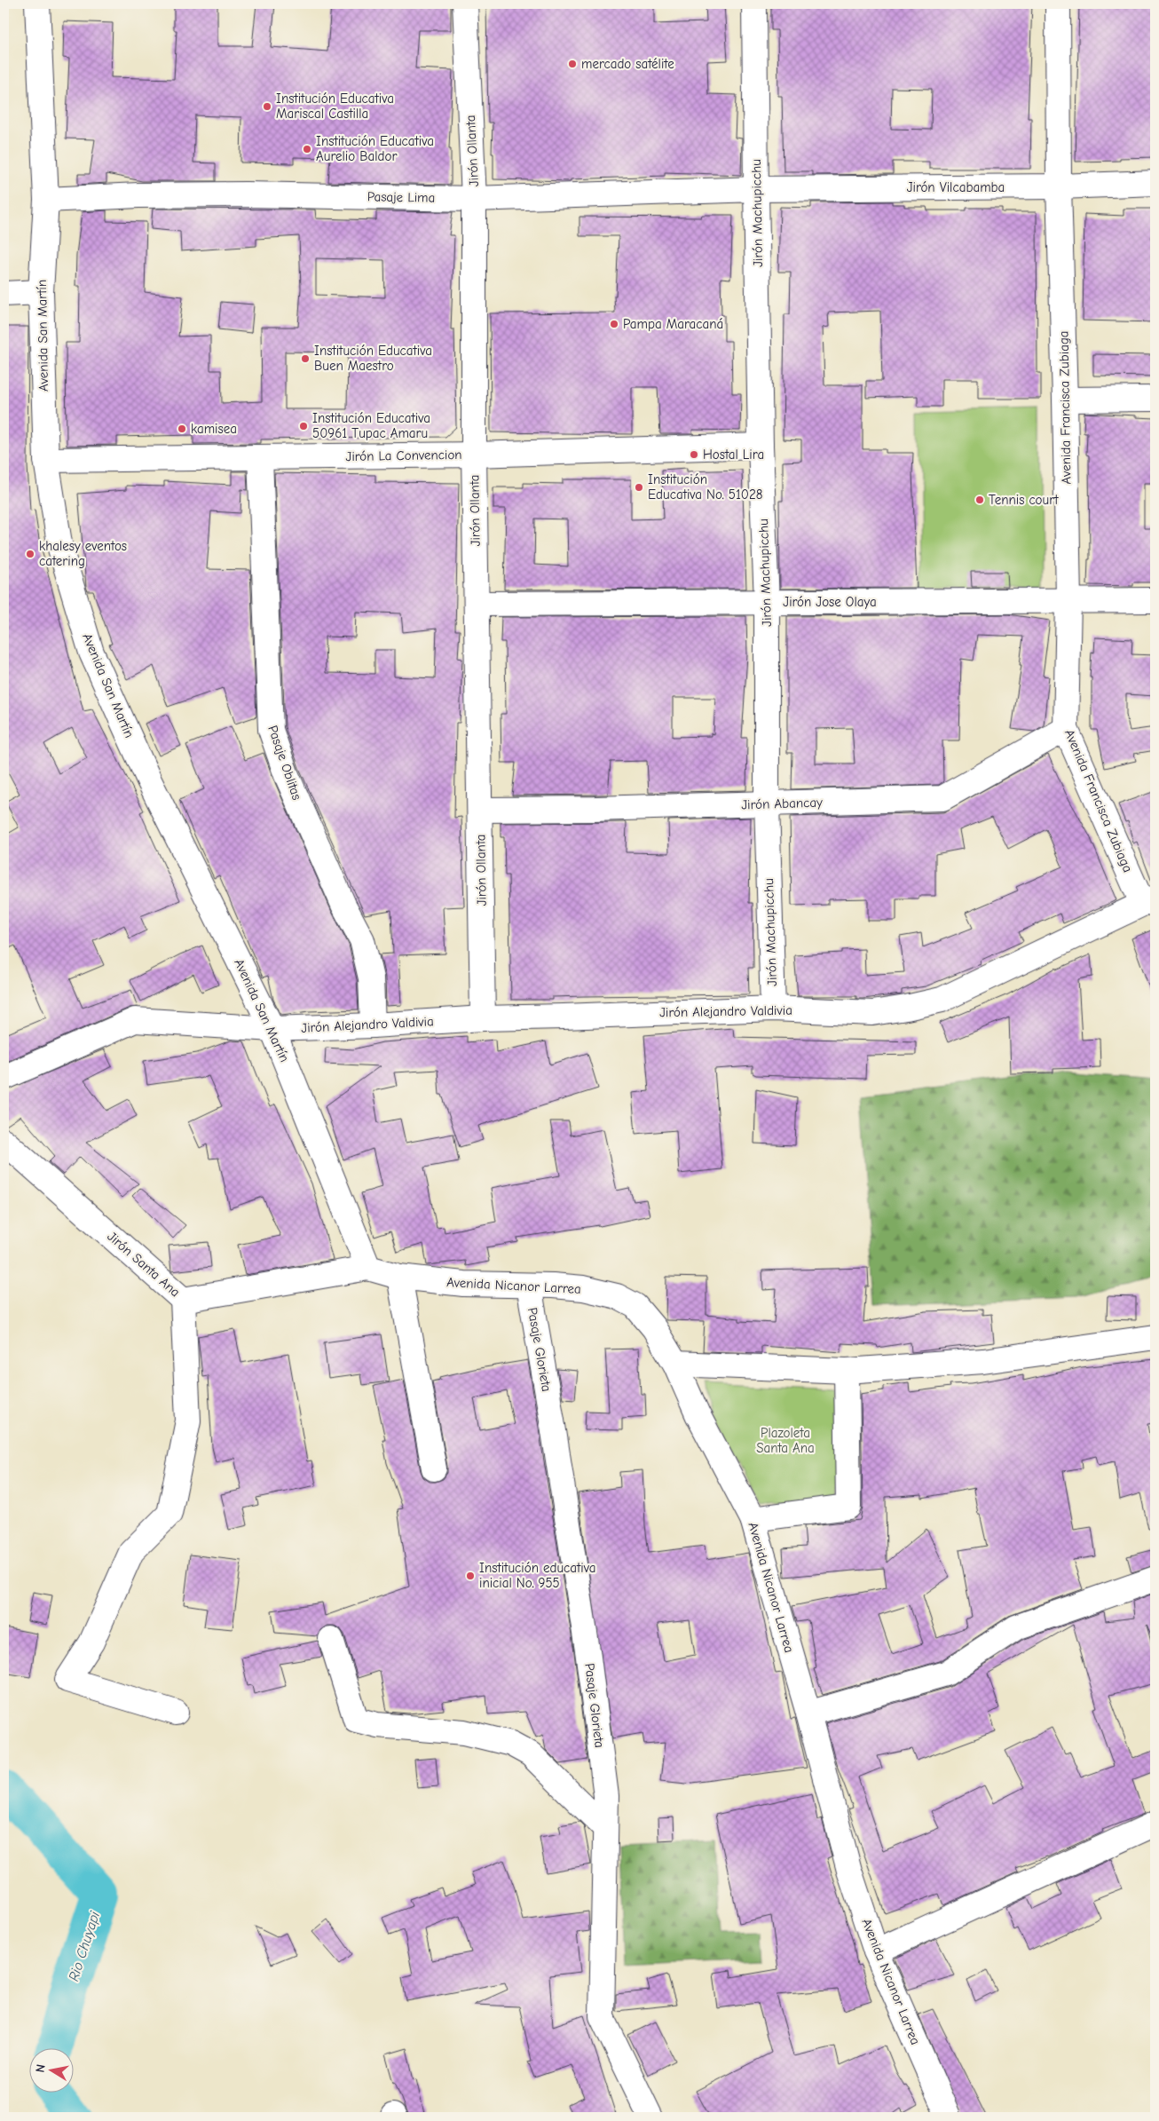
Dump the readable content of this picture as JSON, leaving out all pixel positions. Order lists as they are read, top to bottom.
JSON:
{
  "streets": {
    "street": [
      "Jirón Ollanta",
      "Jirón Vilcabamba",
      "Pasaje Lima",
      "Jirón Machupicchu",
      "Avenida San Martín",
      "Avenida Francisca Zubiaga",
      "Jirón La Convencion",
      "Jirón Jose Olaya",
      "Pasaje Oblitas",
      "Jirón Abancay",
      "Jirón Alejandro Valdivia",
      "Jirón Santa Ana",
      "Avenida Nicanor Larrea",
      "Pasaje Glorieta"
    ]
  },
  "crossings": [
    ["Jirón Ollanta", "Pasaje Lima"],
    ["Jirón Ollanta", "Jirón La Convencion"],
    ["Jirón Ollanta", "Jirón Jose Olaya"],
    ["Jirón Ollanta", "Jirón Abancay"],
    ["Jirón Ollanta", "Jirón Alejandro Valdivia"],
    ["Jirón Vilcabamba", "Pasaje Lima"],
    ["Jirón Vilcabamba", "Jirón Machupicchu"],
    ["Jirón Vilcabamba", "Avenida Francisca Zubiaga"],
    ["Pasaje Lima", "Jirón Machupicchu"],
    ["Pasaje Lima", "Avenida San Martín"],
    ["Jirón Machupicchu", "Jirón La Convencion"],
    ["Jirón Machupicchu", "Jirón Jose Olaya"],
    ["Jirón Machupicchu", "Jirón Abancay"],
    ["Jirón Machupicchu", "Jirón Alejandro Valdivia"],
    ["Avenida San Martín", "Jirón La Convencion"],
    ["Avenida San Martín", "Jirón Alejandro Valdivia"],
    ["Avenida San Martín", "Jirón Santa Ana"],
    ["Avenida San Martín", "Avenida Nicanor Larrea"],
    ["Avenida Francisca Zubiaga", "Jirón Jose Olaya"],
    ["Avenida Francisca Zubiaga", "Jirón Abancay"],
    ["Avenida Francisca Zubiaga", "Jirón Alejandro Valdivia"],
    ["Jirón La Convencion", "Pasaje Oblitas"],
    ["Pasaje Oblitas", "Jirón Alejandro Valdivia"],
    ["Jirón Santa Ana", "Avenida Nicanor Larrea"],
    ["Avenida Nicanor Larrea", "Pasaje Glorieta"]
  ],
  "water": ["Rio Chuyapi"],
  "parks": ["Plazoleta Santa Ana"],
  "places": [
    "mercado satélite",
    "Institución Educativa Mariscal Castilla",
    "Institución Educativa Aurelio Baldor",
    "Pampa Maracaná",
    "Institución Educativa Buen Maestro",
    "Institución Educativa 50961 Tupac Amaru",
    "kamisea",
    "Hostal Lira",
    "Institución Educativa No. 51028",
    "Tennis court",
    "khalesy eventos catering",
    "Institución educativa inicial No. 955"
  ],
  "north": "left"
}
